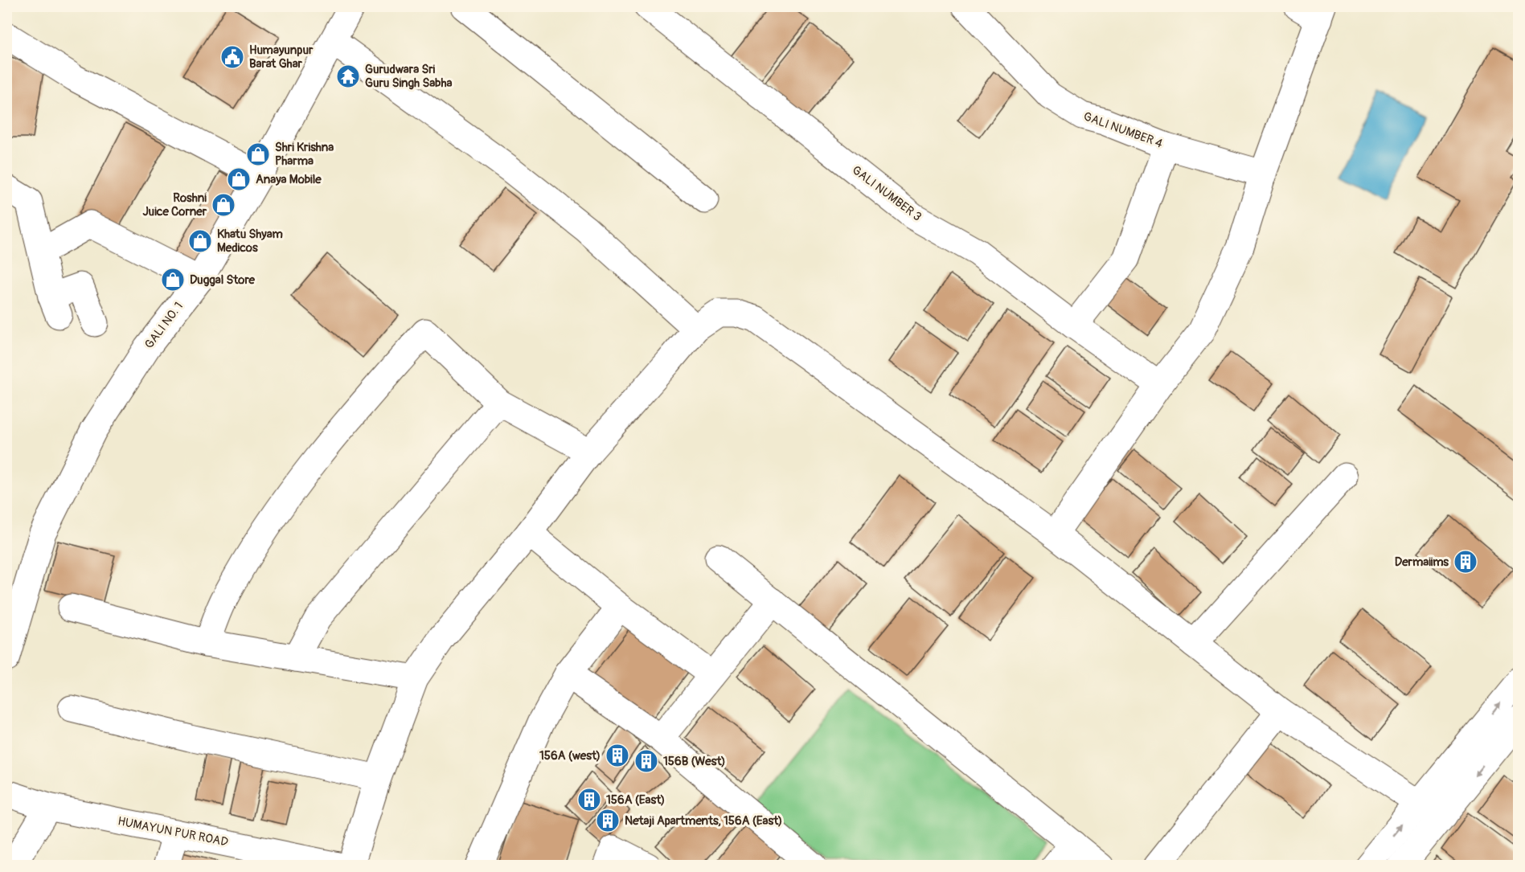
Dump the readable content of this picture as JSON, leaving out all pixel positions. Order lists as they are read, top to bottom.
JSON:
{
  "streets": {
    "street": [
      "GALI NUMBER 4",
      "GALI NUMBER 3",
      "GALI NO. 1",
      "HUMAYUN PUR ROAD"
    ]
  },
  "places": {
    "public building": ["Humayunpur Barat Ghar"],
    "temple": ["Gurudwara Sri Guru Singh Sabha"],
    "shop": [
      "Shri Krishna Pharma",
      "Anaya Mobile",
      "Roshni Juice Corner",
      "Khatu Shyam Medicos",
      "Duggal Store"
    ],
    "building": [
      "Dermaiims",
      "156A (west)",
      "156B (West)",
      "156A (East)",
      "Netaji Apartments, 156A (East)"
    ]
  }
}
